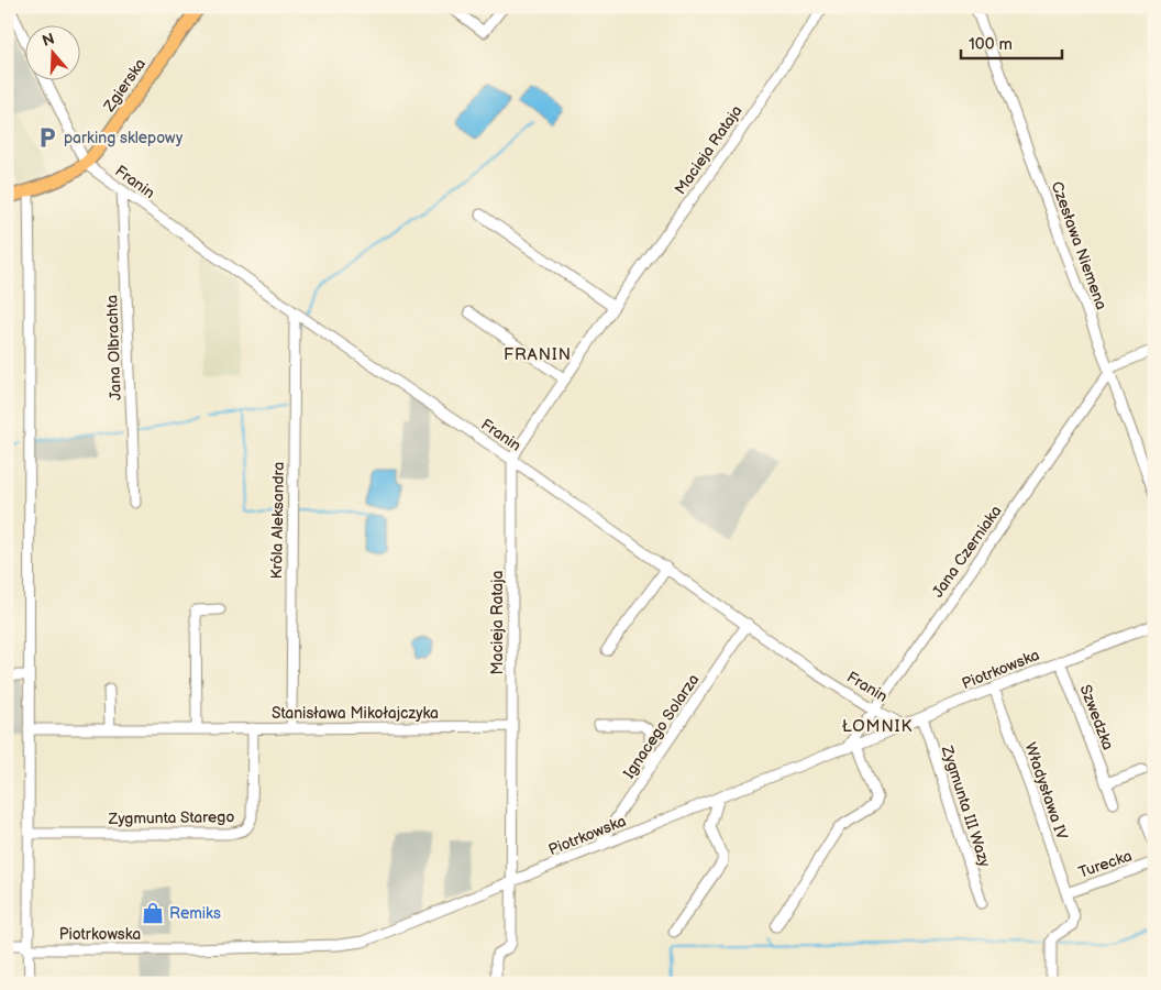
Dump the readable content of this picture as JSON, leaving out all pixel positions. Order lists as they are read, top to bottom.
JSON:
{
  "streets": {
    "main road": ["Zgierska"],
    "street": [
      "Macieja Rataja",
      "Franin",
      "Czesława Niemena",
      "Jana Olbrachta",
      "Króla Aleksandra",
      "Jana Czerniaka",
      "Piotrkowska",
      "Stanisława Mikołajczyka",
      "Szwedzka",
      "Ignacego Solarza",
      "Władysława IV",
      "Zygmunta III Wazy",
      "Zygmunta Starego",
      "Turecka"
    ]
  },
  "crossings": [
    ["Zgierska", "Franin"],
    ["Macieja Rataja", "Franin"],
    ["Macieja Rataja", "Piotrkowska"],
    ["Macieja Rataja", "Stanisława Mikołajczyka"],
    ["Franin", "Jana Olbrachta"],
    ["Franin", "Króla Aleksandra"],
    ["Franin", "Jana Czerniaka"],
    ["Franin", "Piotrkowska"],
    ["Franin", "Ignacego Solarza"],
    ["Czesława Niemena", "Jana Czerniaka"],
    ["Króla Aleksandra", "Stanisława Mikołajczyka"],
    ["Jana Czerniaka", "Piotrkowska"],
    ["Piotrkowska", "Szwedzka"],
    ["Piotrkowska", "Ignacego Solarza"],
    ["Piotrkowska", "Władysława IV"],
    ["Piotrkowska", "Zygmunta III Wazy"],
    ["Stanisława Mikołajczyka", "Zygmunta Starego"],
    ["Władysława IV", "Turecka"]
  ],
  "districts": ["FRANIN", "ŁOMNIK"],
  "places": {
    "parking": ["parking sklepowy"],
    "shop": ["Remiks"]
  },
  "scale_bar": "100 m",
  "north": "top"
}
